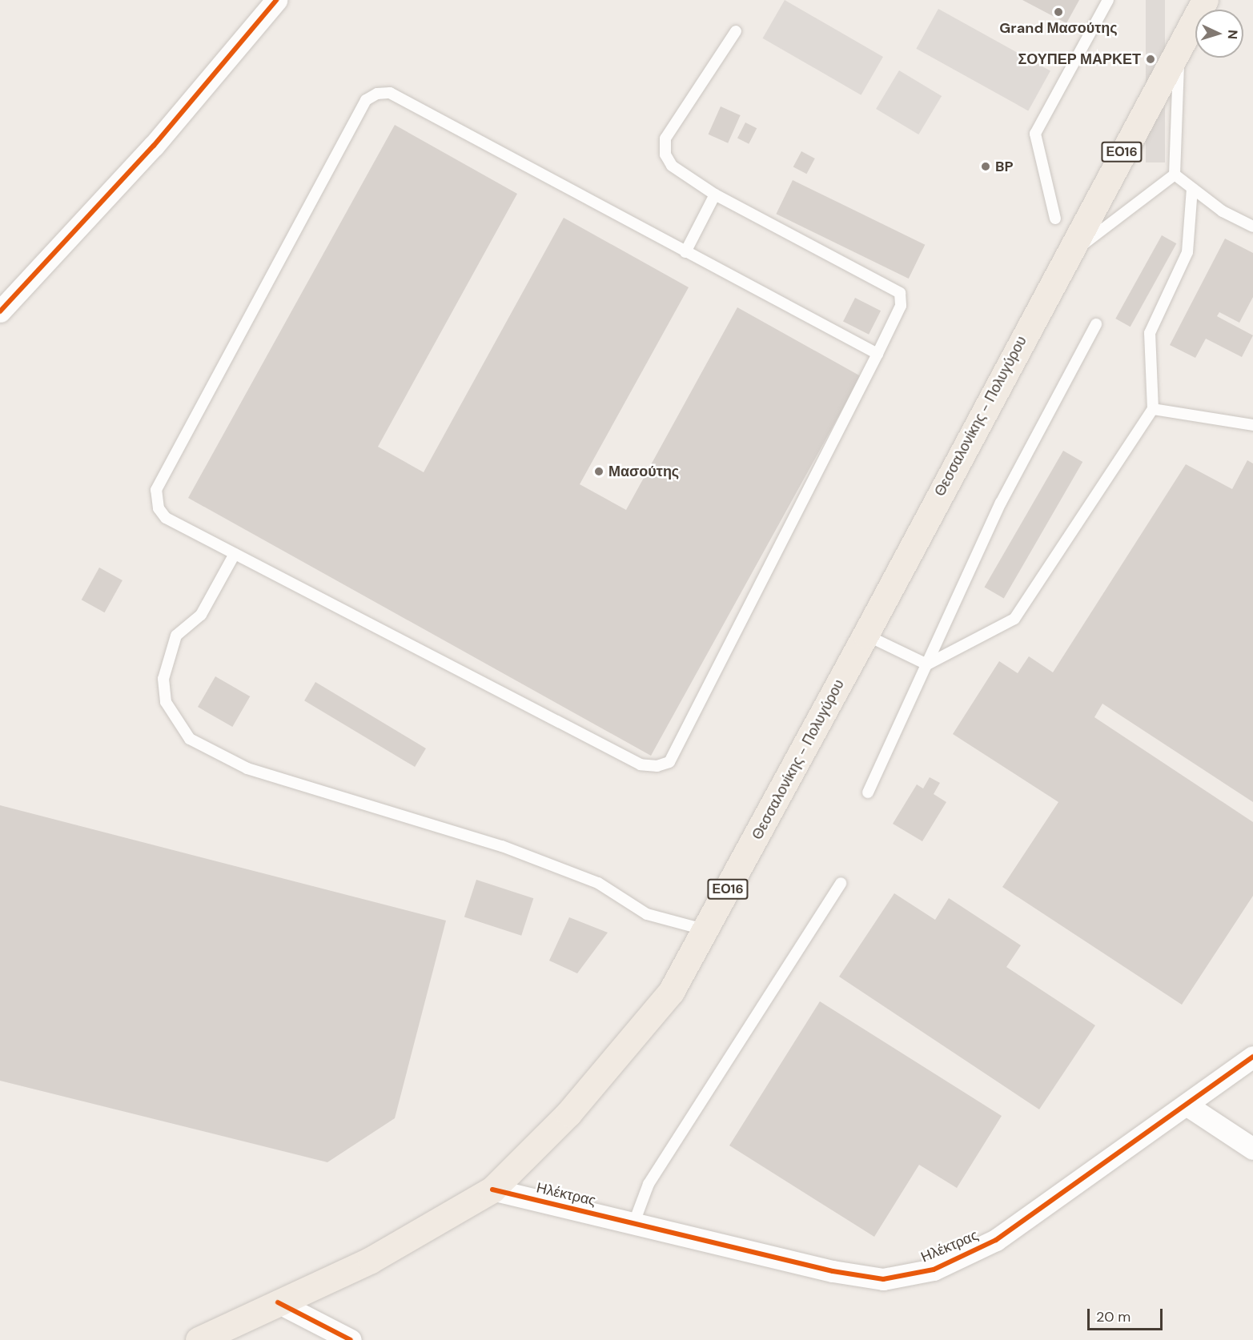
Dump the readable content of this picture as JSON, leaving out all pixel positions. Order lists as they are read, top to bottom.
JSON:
{
  "streets": {
    "main road": ["ΕΟ16", "Θεσσαλονίκης - Πολυγύρου"],
    "street": ["Ηλέκτρας"]
  },
  "crossings": [
    ["Θεσσαλονίκης - Πολυγύρου", "Ηλέκτρας"]
  ],
  "places": [
    "Grand Μασούτης",
    "ΣΟΥΠΕΡ ΜΑΡΚΕΤ",
    "BP",
    "Μασούτης"
  ],
  "scale_bar": "20 m",
  "north": "right"
}
